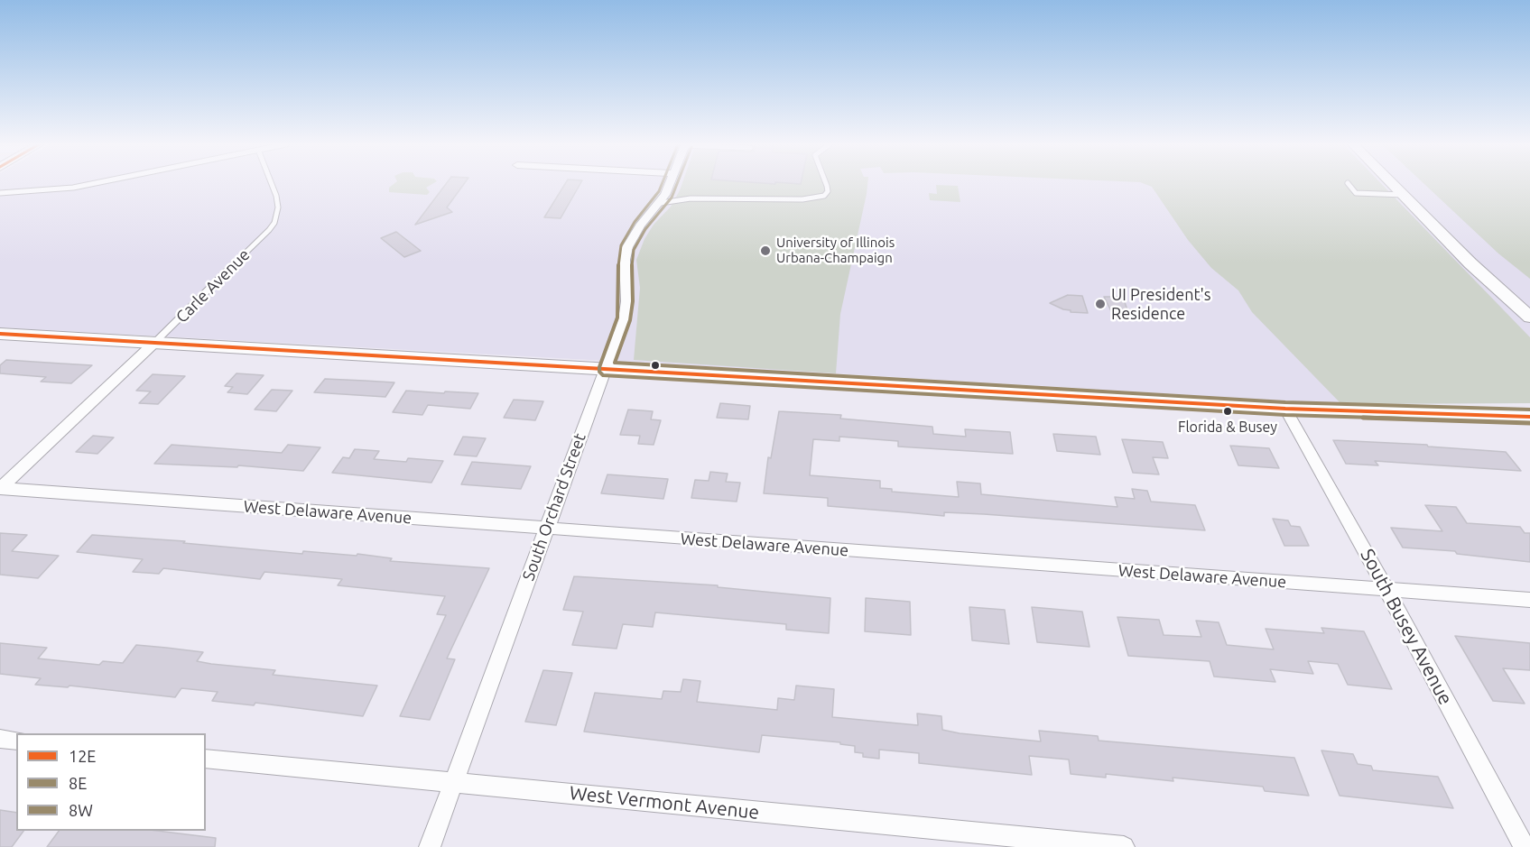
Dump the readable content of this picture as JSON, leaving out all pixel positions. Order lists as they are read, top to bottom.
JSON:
{
  "streets": {
    "street": [
      "Carle Avenue",
      "South Orchard Street",
      "West Delaware Avenue",
      "South Busey Avenue",
      "West Vermont Avenue"
    ]
  },
  "crossings": [
    ["Carle Avenue", "West Delaware Avenue"],
    ["South Orchard Street", "West Delaware Avenue"],
    ["South Orchard Street", "West Vermont Avenue"],
    ["West Delaware Avenue", "South Busey Avenue"]
  ],
  "places": ["University of Illinois Urbana-Champaign", "UI President's Residence", "Florida & Busey"],
  "lines": ["transit line 8E", "transit line 8W", "transit line 12E"],
  "legend": ["12E", "8E", "8W"]
}
